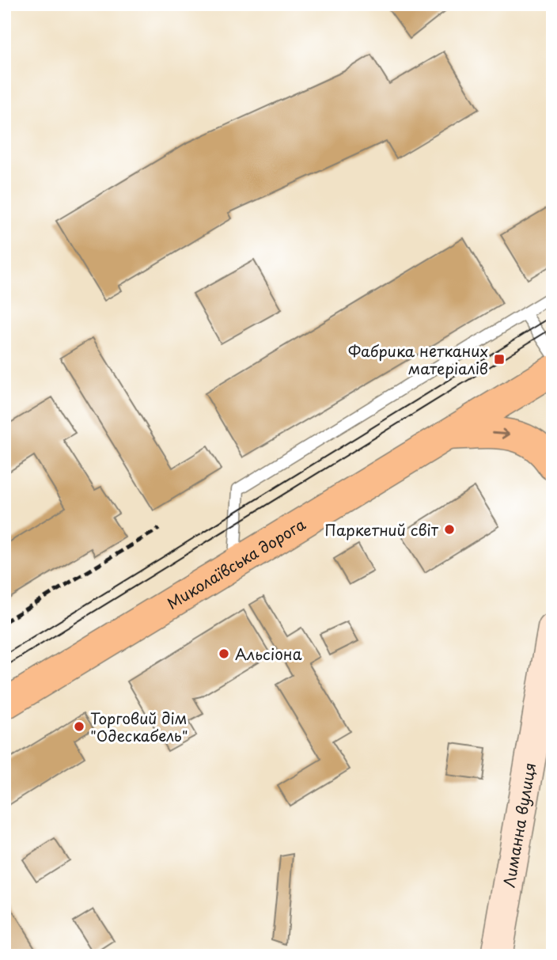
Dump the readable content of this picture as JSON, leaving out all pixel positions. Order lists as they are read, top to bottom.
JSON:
{
  "streets": {
    "main road": ["Миколаївська дорога", "Лиманна вулиця"]
  },
  "places": {
    "transit": ["Фабрика нетканих матеріалів"],
    "other": ["Паркетний світ", "Альсіона", "Торговий дім \"Одескабель\""]
  }
}
